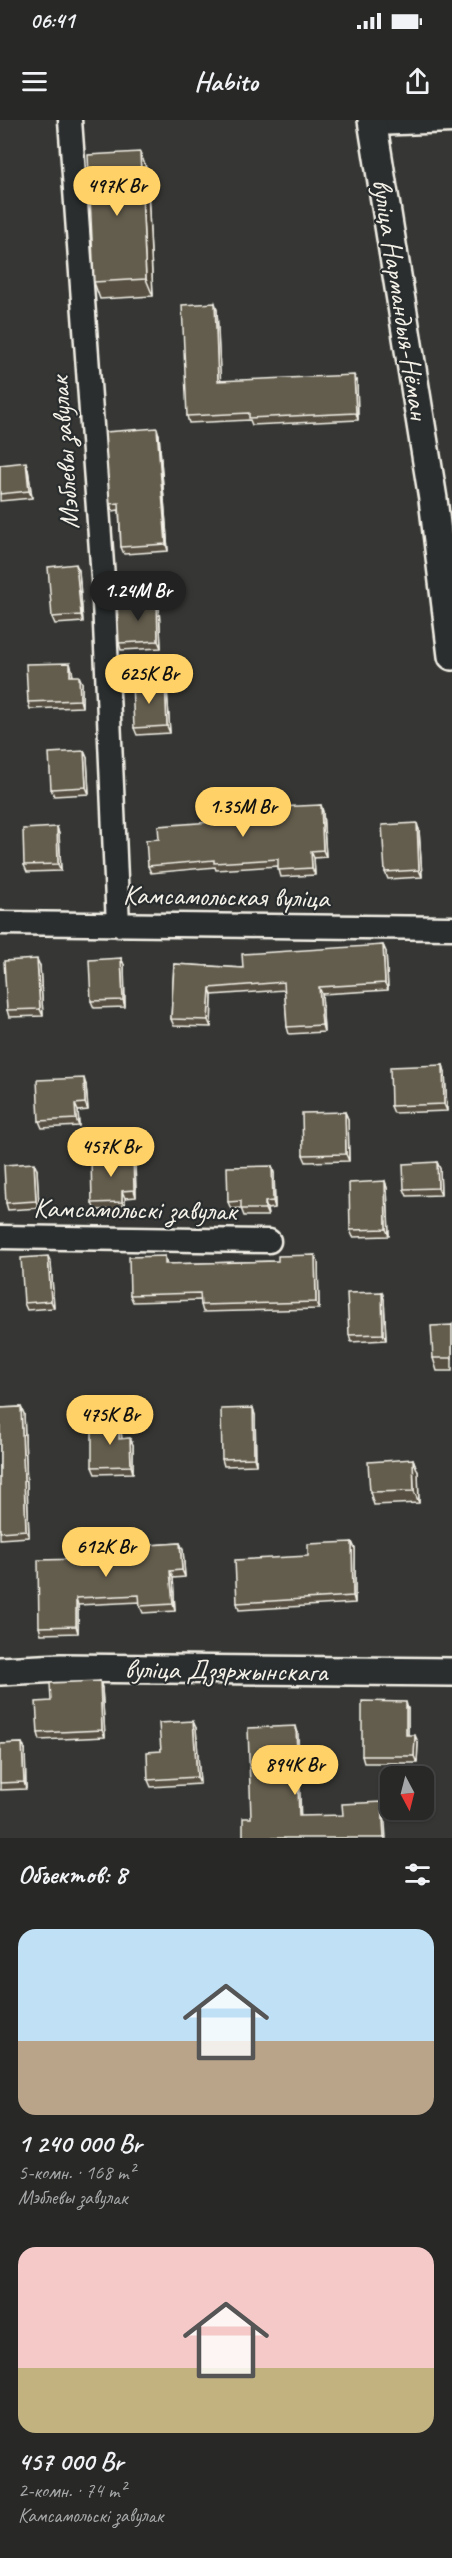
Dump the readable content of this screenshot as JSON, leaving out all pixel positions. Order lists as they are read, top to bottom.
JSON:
{
  "streets": {
    "street": [
      "вуліца Нармандыя-Нёман",
      "Мэблевы завулак",
      "Камсамольская вуліца",
      "Камсамольскі завулак",
      "вуліца Дзяржынскага"
    ]
  },
  "crossings": [
    ["Мэблевы завулак", "Камсамольская вуліца"]
  ],
  "north": "bottom",
  "page": {
    "status": "06:41",
    "header": "Habito",
    "price": [
      "497K Br",
      "1.24M Br",
      "625K Br",
      "1.35M Br",
      "457K Br",
      "475K Br",
      "612K Br",
      "894K Br"
    ],
    "heading": "Объектов: 8",
    "list": [
      {
        "name": "1 240 000 Br",
        "note": "5-комн. · 168 m² · Мэблевы завулак"
      },
      {
        "name": "457 000 Br",
        "note": "2-комн. · 74 m² · Камсамольскі завулак"
      }
    ]
  }
}
